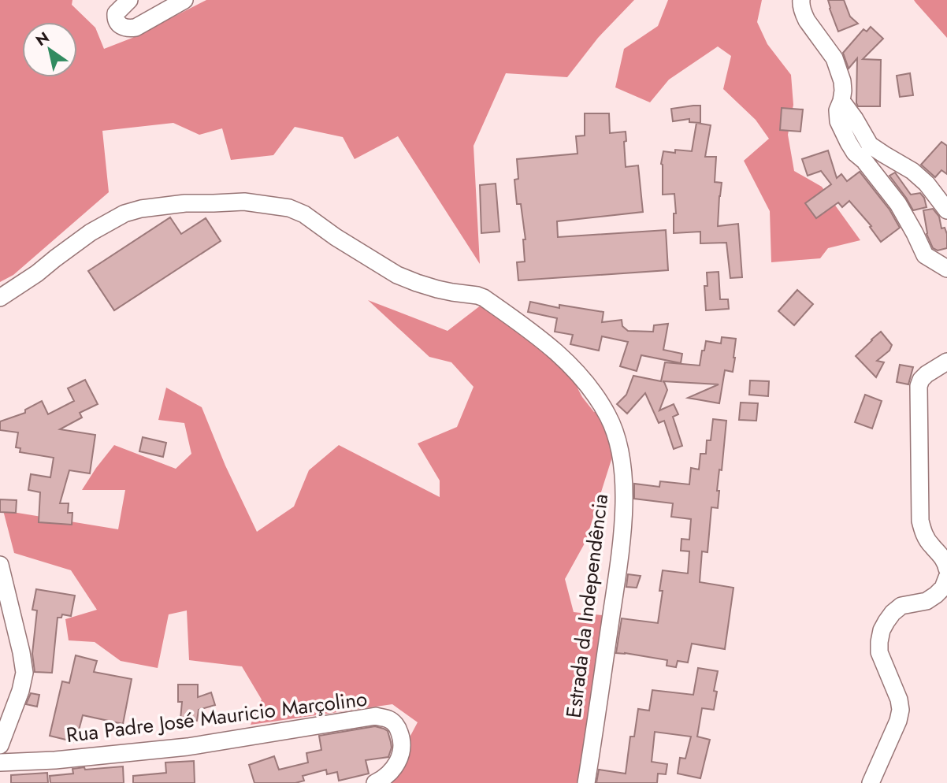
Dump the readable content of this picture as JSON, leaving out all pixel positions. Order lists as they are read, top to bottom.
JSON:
{
  "streets": {
    "street": ["Estrada da Independência", "Rua Padre José Mauricio Marçolino"]
  },
  "north": "top left"
}
